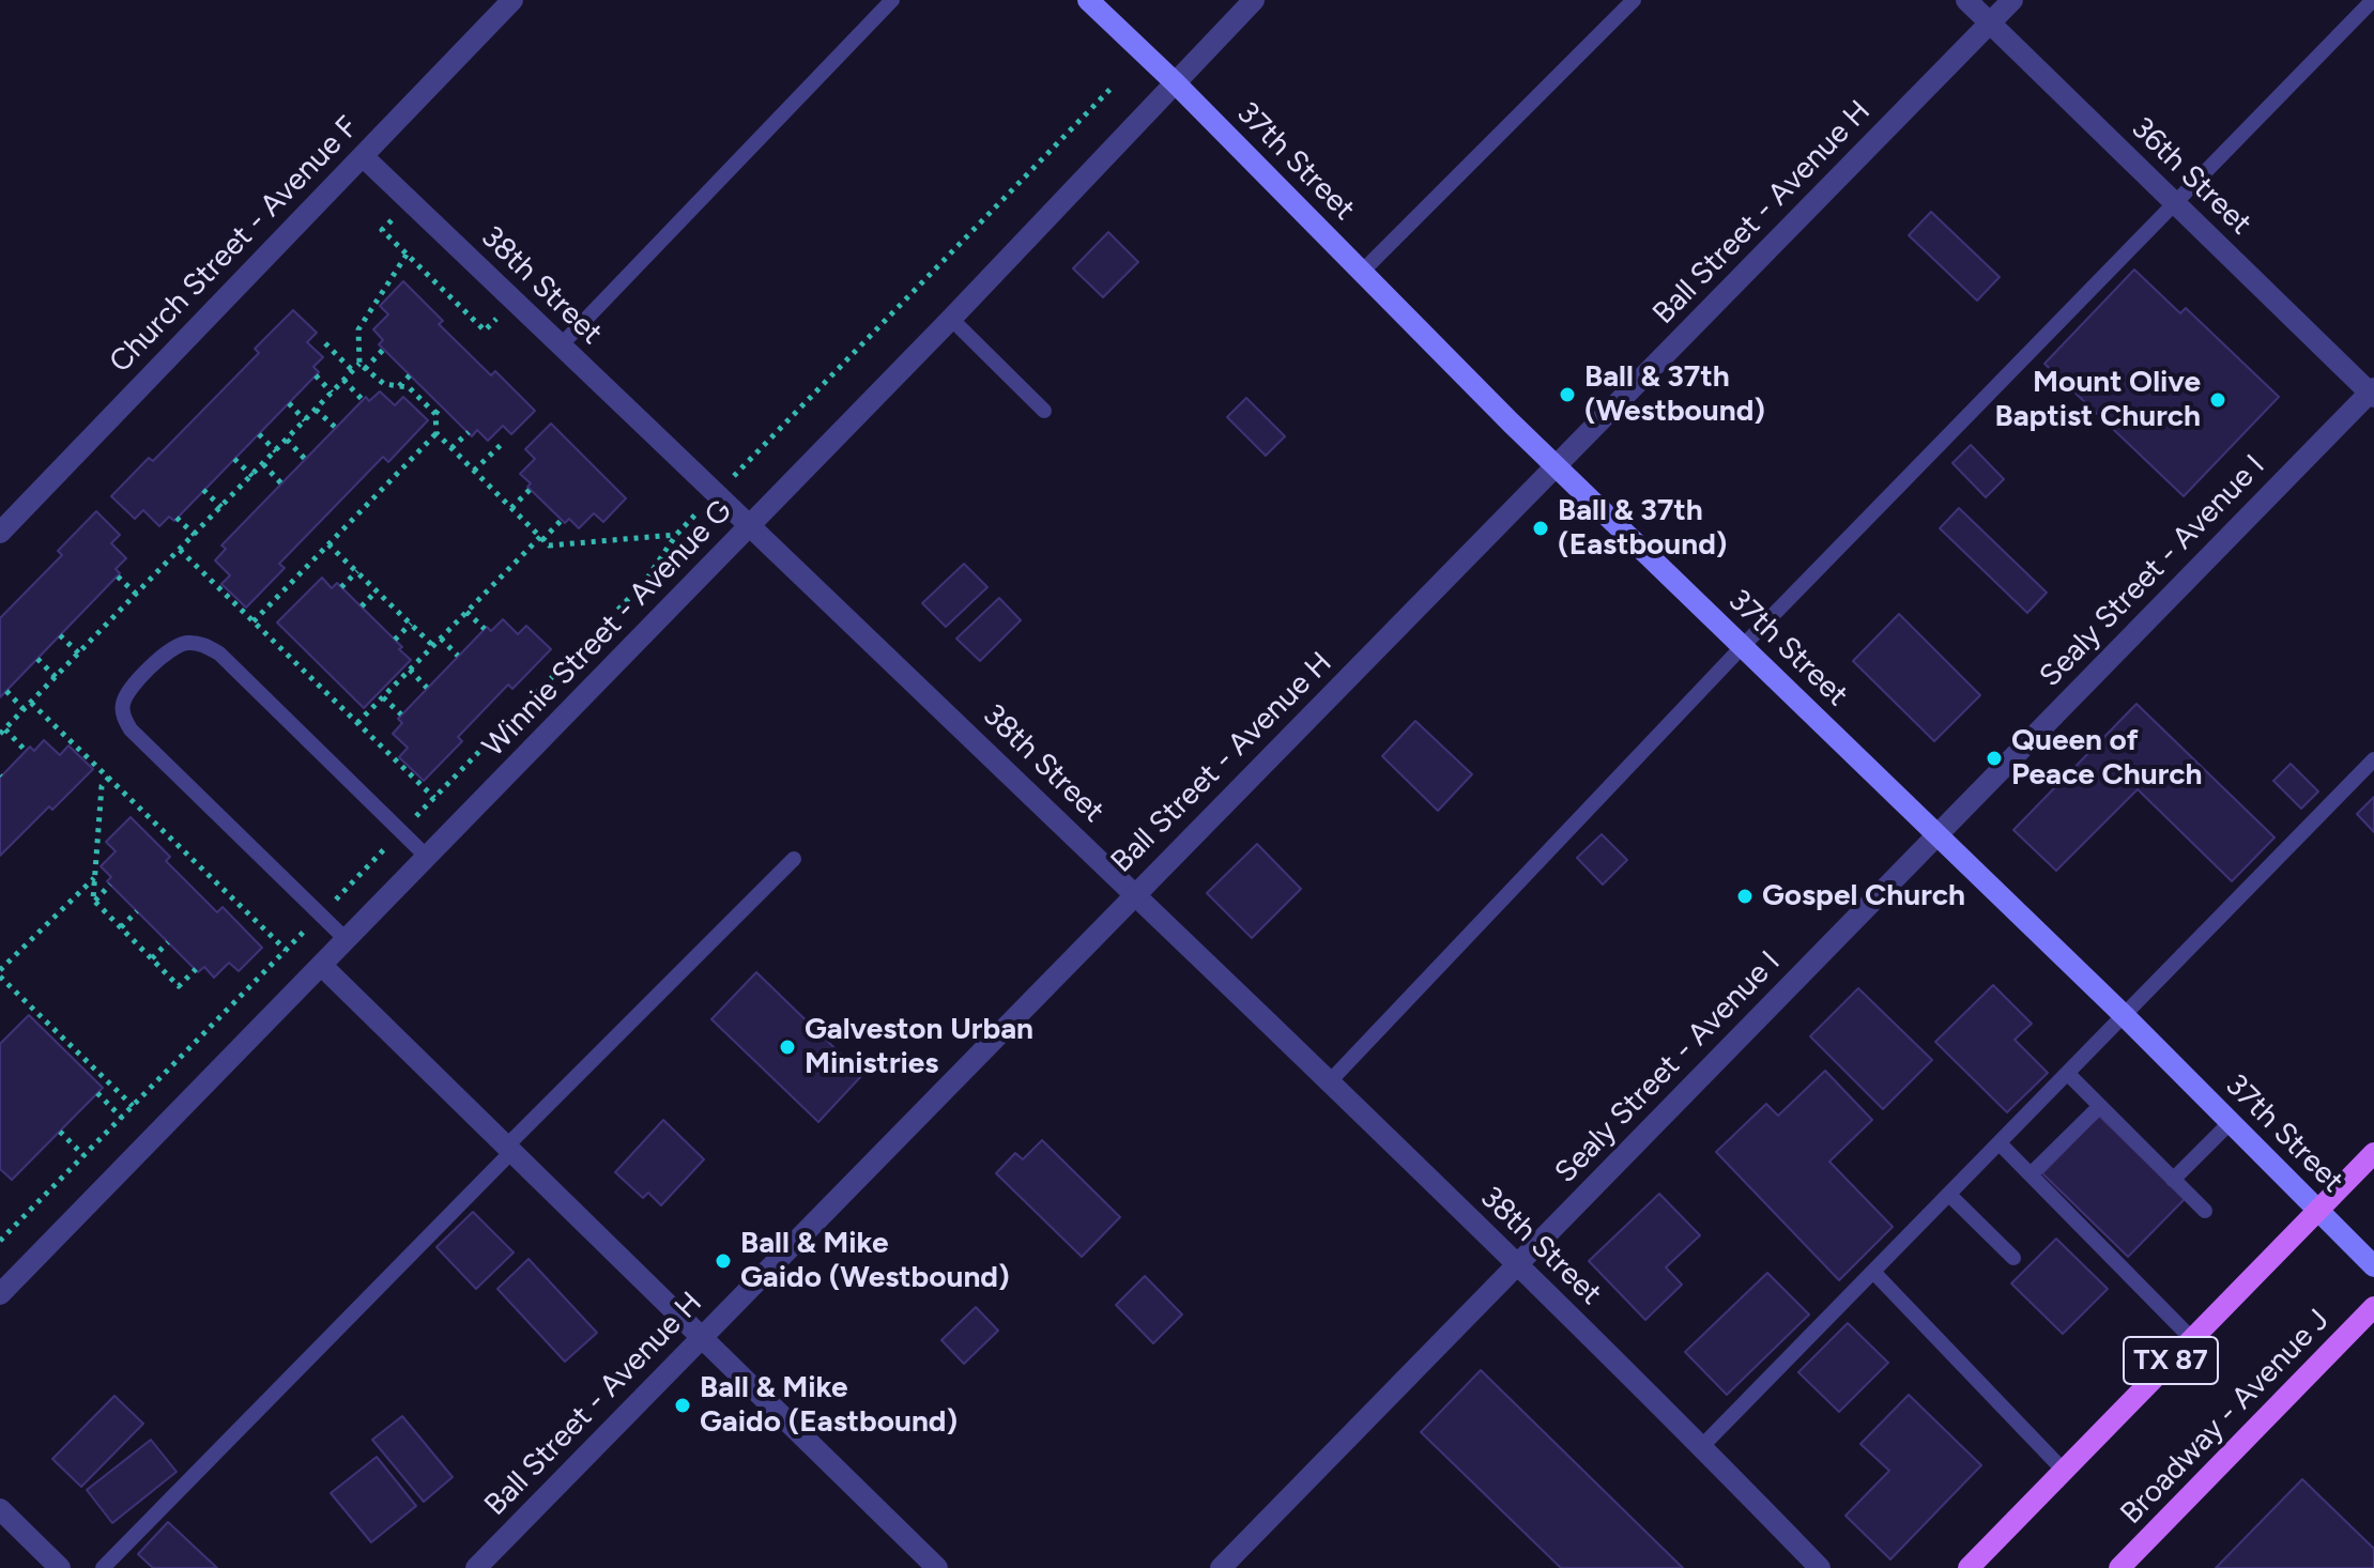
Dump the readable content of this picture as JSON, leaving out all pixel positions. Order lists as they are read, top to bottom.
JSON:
{
  "streets": {
    "main road": ["37th Street", "TX 87", "Broadway - Avenue J"],
    "street": [
      "36th Street",
      "Ball Street - Avenue H",
      "Church Street - Avenue F",
      "38th Street",
      "Sealy Street - Avenue I",
      "Winnie Street - Avenue G"
    ]
  },
  "crossings": [
    ["37th Street", "Ball Street - Avenue H"],
    ["37th Street", "Sealy Street - Avenue I"],
    ["37th Street", "Winnie Street - Avenue G"],
    ["37th Street", "TX 87"],
    ["36th Street", "Ball Street - Avenue H"],
    ["36th Street", "Sealy Street - Avenue I"],
    ["Ball Street - Avenue H", "38th Street"],
    ["Church Street - Avenue F", "38th Street"],
    ["38th Street", "Sealy Street - Avenue I"],
    ["38th Street", "Winnie Street - Avenue G"]
  ],
  "places": [
    "Ball & 37th (Westbound)",
    "Mount Olive Baptist Church",
    "Ball & 37th (Eastbound)",
    "Queen of Peace Church",
    "Gospel Church",
    "Galveston Urban Ministries",
    "Ball & Mike Gaido (Westbound)",
    "Ball & Mike Gaido (Eastbound)"
  ]
}
